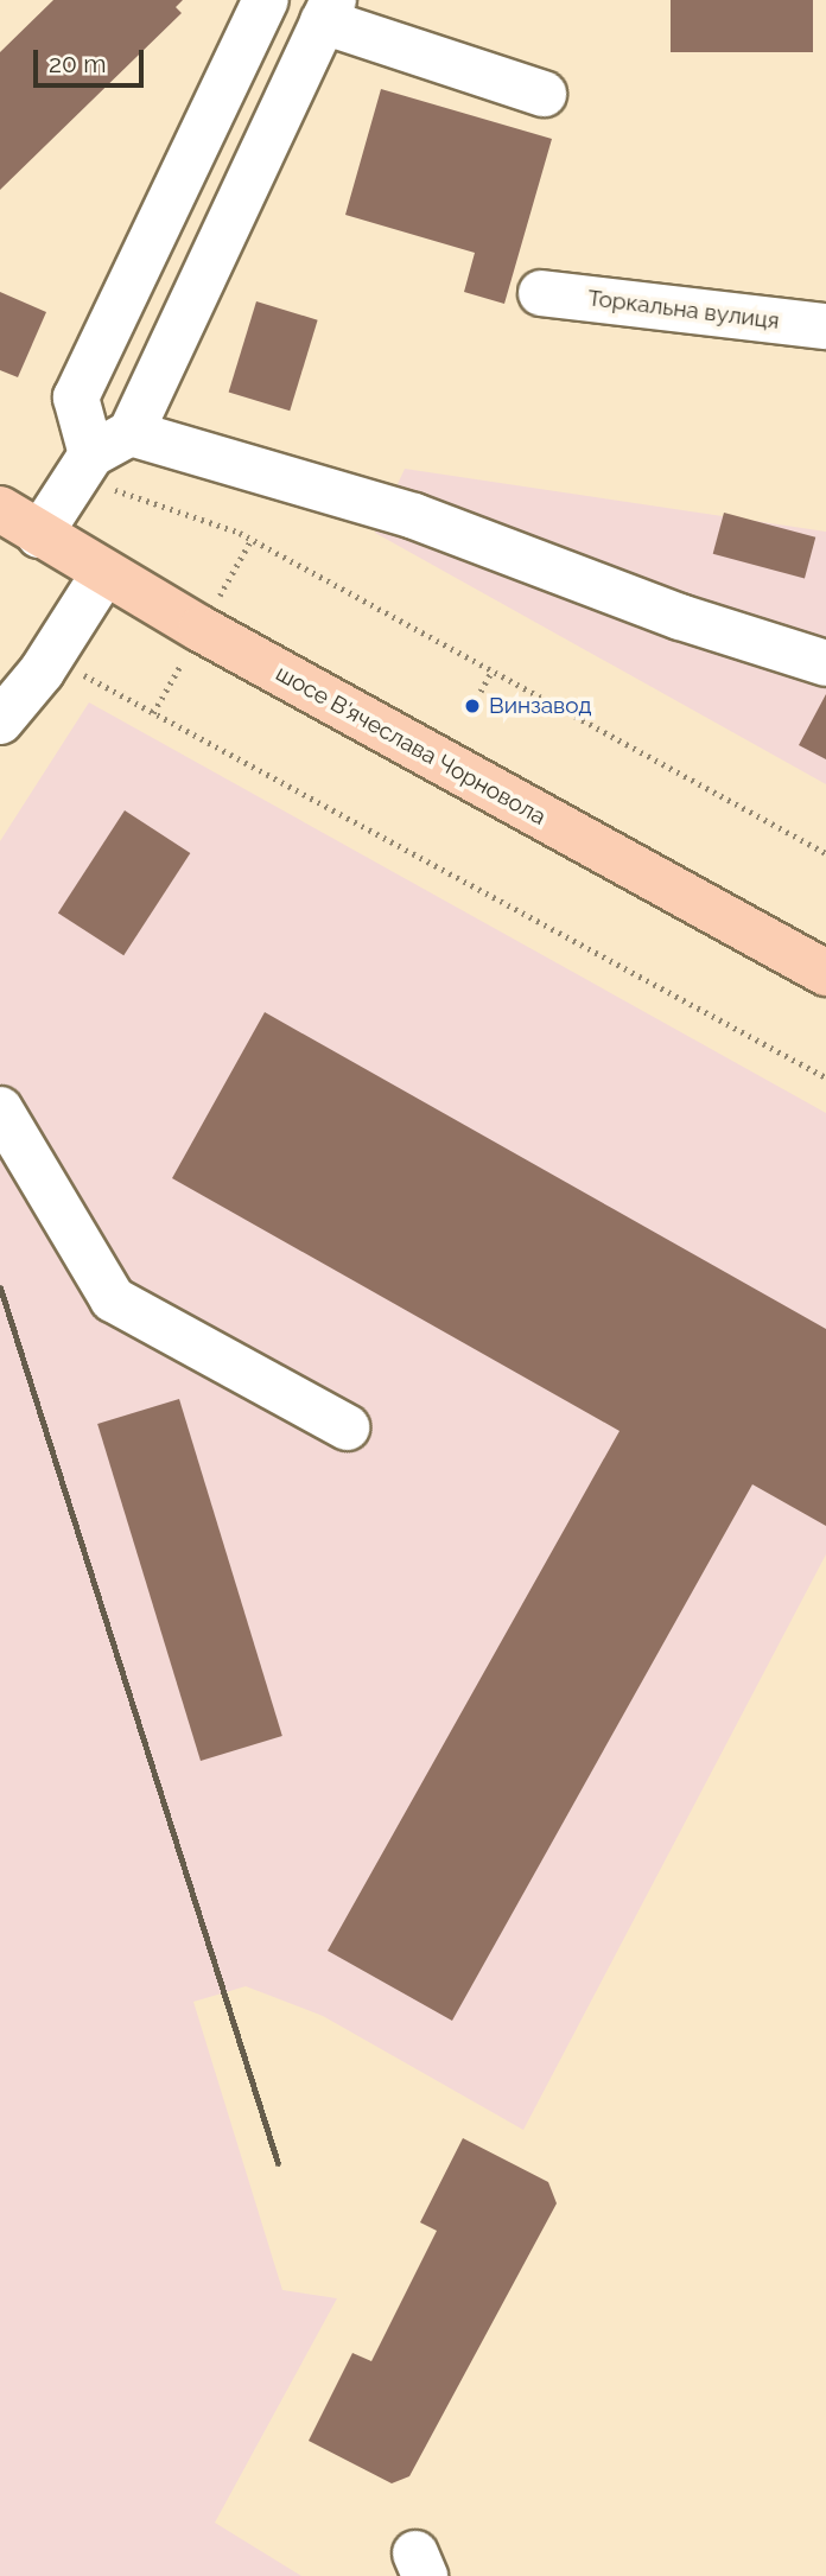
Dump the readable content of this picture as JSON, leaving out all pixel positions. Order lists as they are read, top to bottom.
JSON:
{
  "streets": {
    "main road": ["шосе В'ячеслава Чорновола"],
    "street": ["Торкальна вулиця"]
  },
  "places": ["Винзавод"],
  "scale_bar": "20 m"
}
